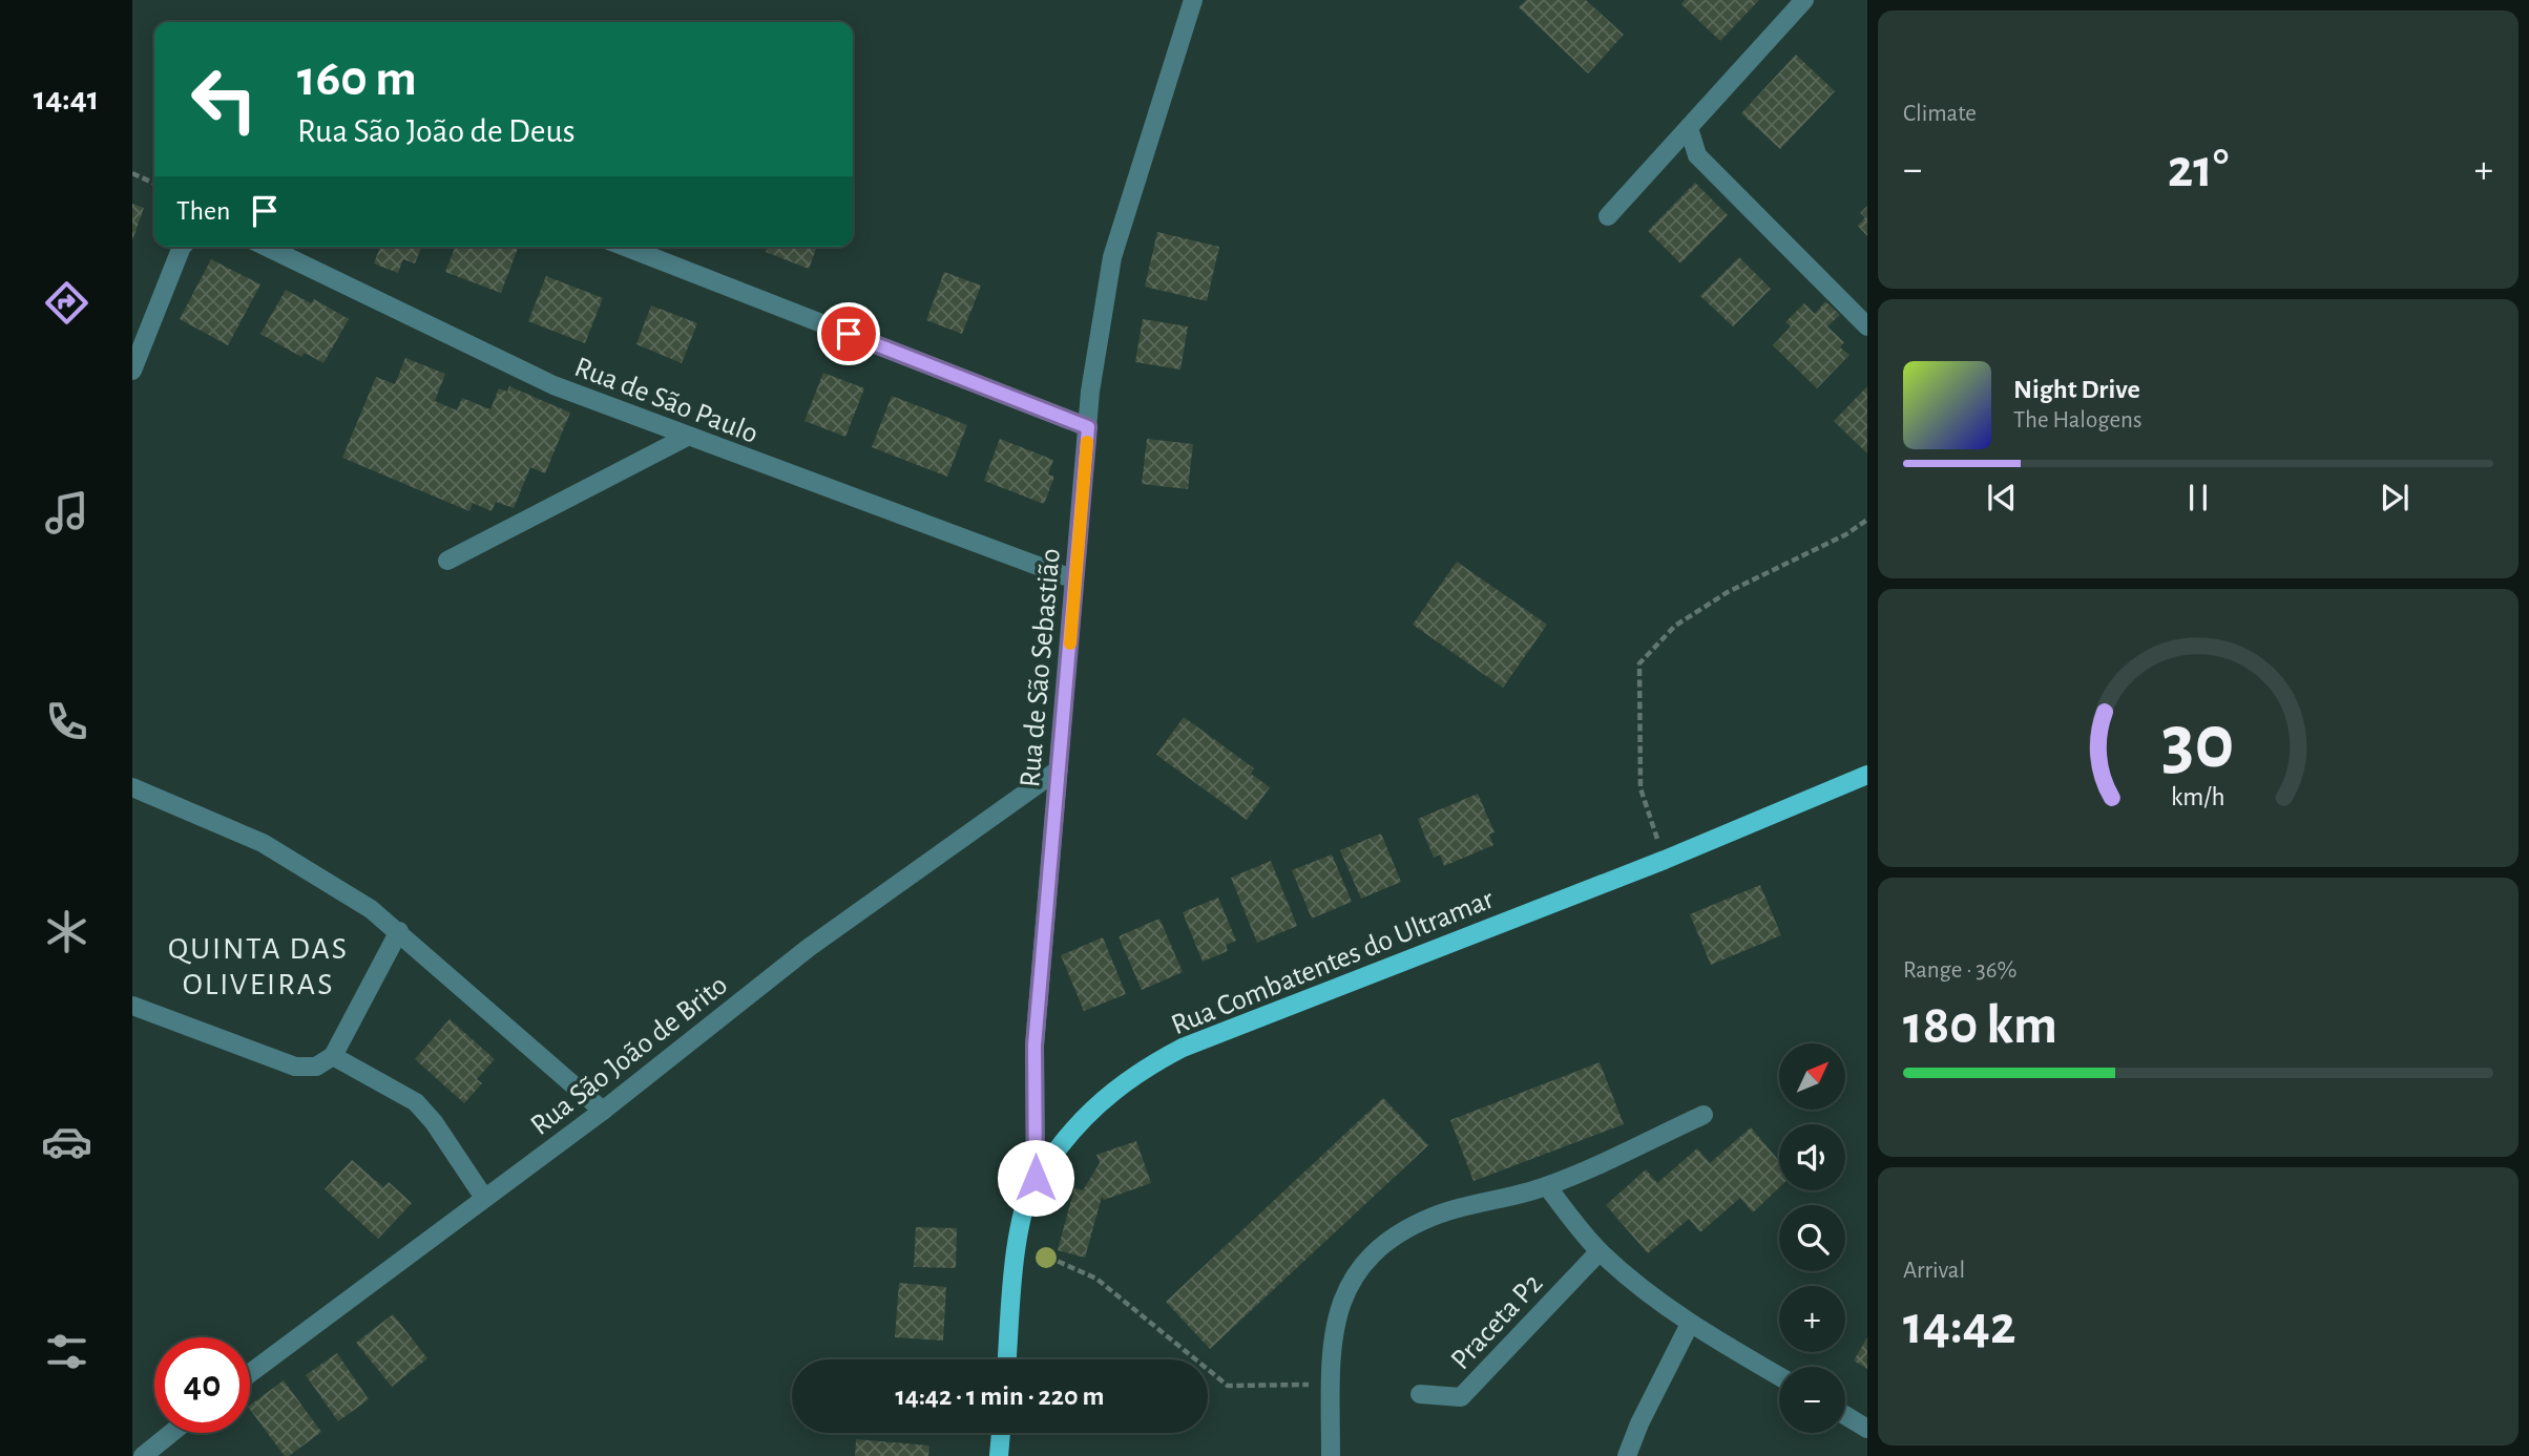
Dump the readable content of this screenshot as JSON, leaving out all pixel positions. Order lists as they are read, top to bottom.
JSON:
{
  "streets": {
    "main road": ["Rua Combatentes do Ultramar"],
    "street": [
      "Rua de São Paulo",
      "Rua de São Sebastião",
      "Rua São João de Brito",
      "Praceta P2"
    ]
  },
  "crossings": [
    ["Rua de São Paulo", "Rua de São Sebastião"],
    ["Rua de São Sebastião", "Rua Combatentes do Ultramar"],
    ["Rua de São Sebastião", "Rua São João de Brito"]
  ],
  "districts": ["QUINTA DAS OLIVEIRAS"],
  "north": "top right",
  "page": {
    "tabs": "14:41",
    "tile": [
      "Climate",
      ["Range · 36%", "180 km"],
      ["Arrival", "14:42"]
    ],
    "turn": ["160 m", "Rua São João de Deus"],
    "heat": ["−", "21°", "+"],
    "then": "Then",
    "song": ["Night Drive", "The Halogens"],
    "map_buttons": ["+", "−"],
    "limit": "40",
    "trip": "14:42 · 1 min · 220 m",
    "gauge": ["30", "km/h"]
  }
}
